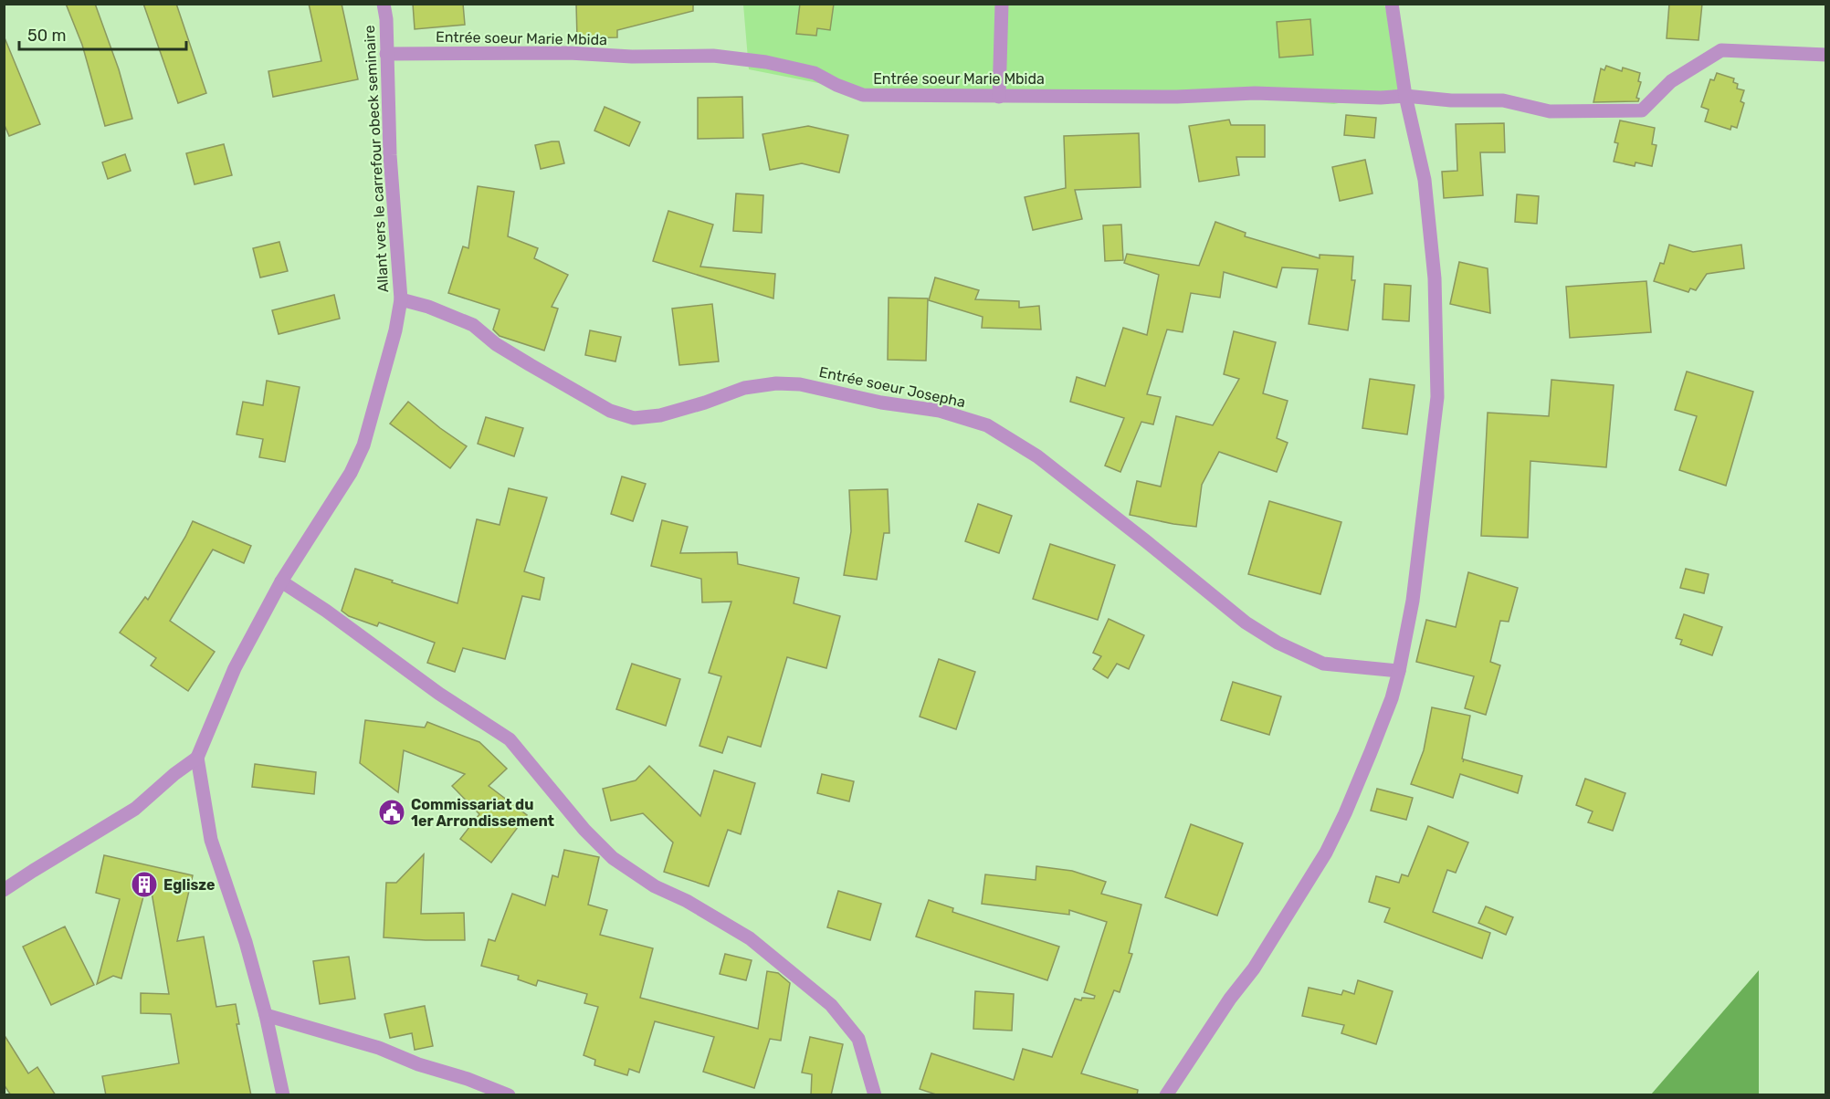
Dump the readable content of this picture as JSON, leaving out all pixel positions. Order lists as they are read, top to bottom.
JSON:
{
  "streets": {
    "street": ["Entrée soeur Marie Mbida", "Allant vers le carrefour obeck seminaire", "Entrée soeur Josepha"]
  },
  "crossings": [
    ["Entrée soeur Marie Mbida", "Allant vers le carrefour obeck seminaire"],
    ["Allant vers le carrefour obeck seminaire", "Entrée soeur Josepha"]
  ],
  "places": {
    "public building": ["Commissariat du 1er Arrondissement"],
    "building": ["Eglisze"]
  },
  "scale_bar": "50 m"
}
